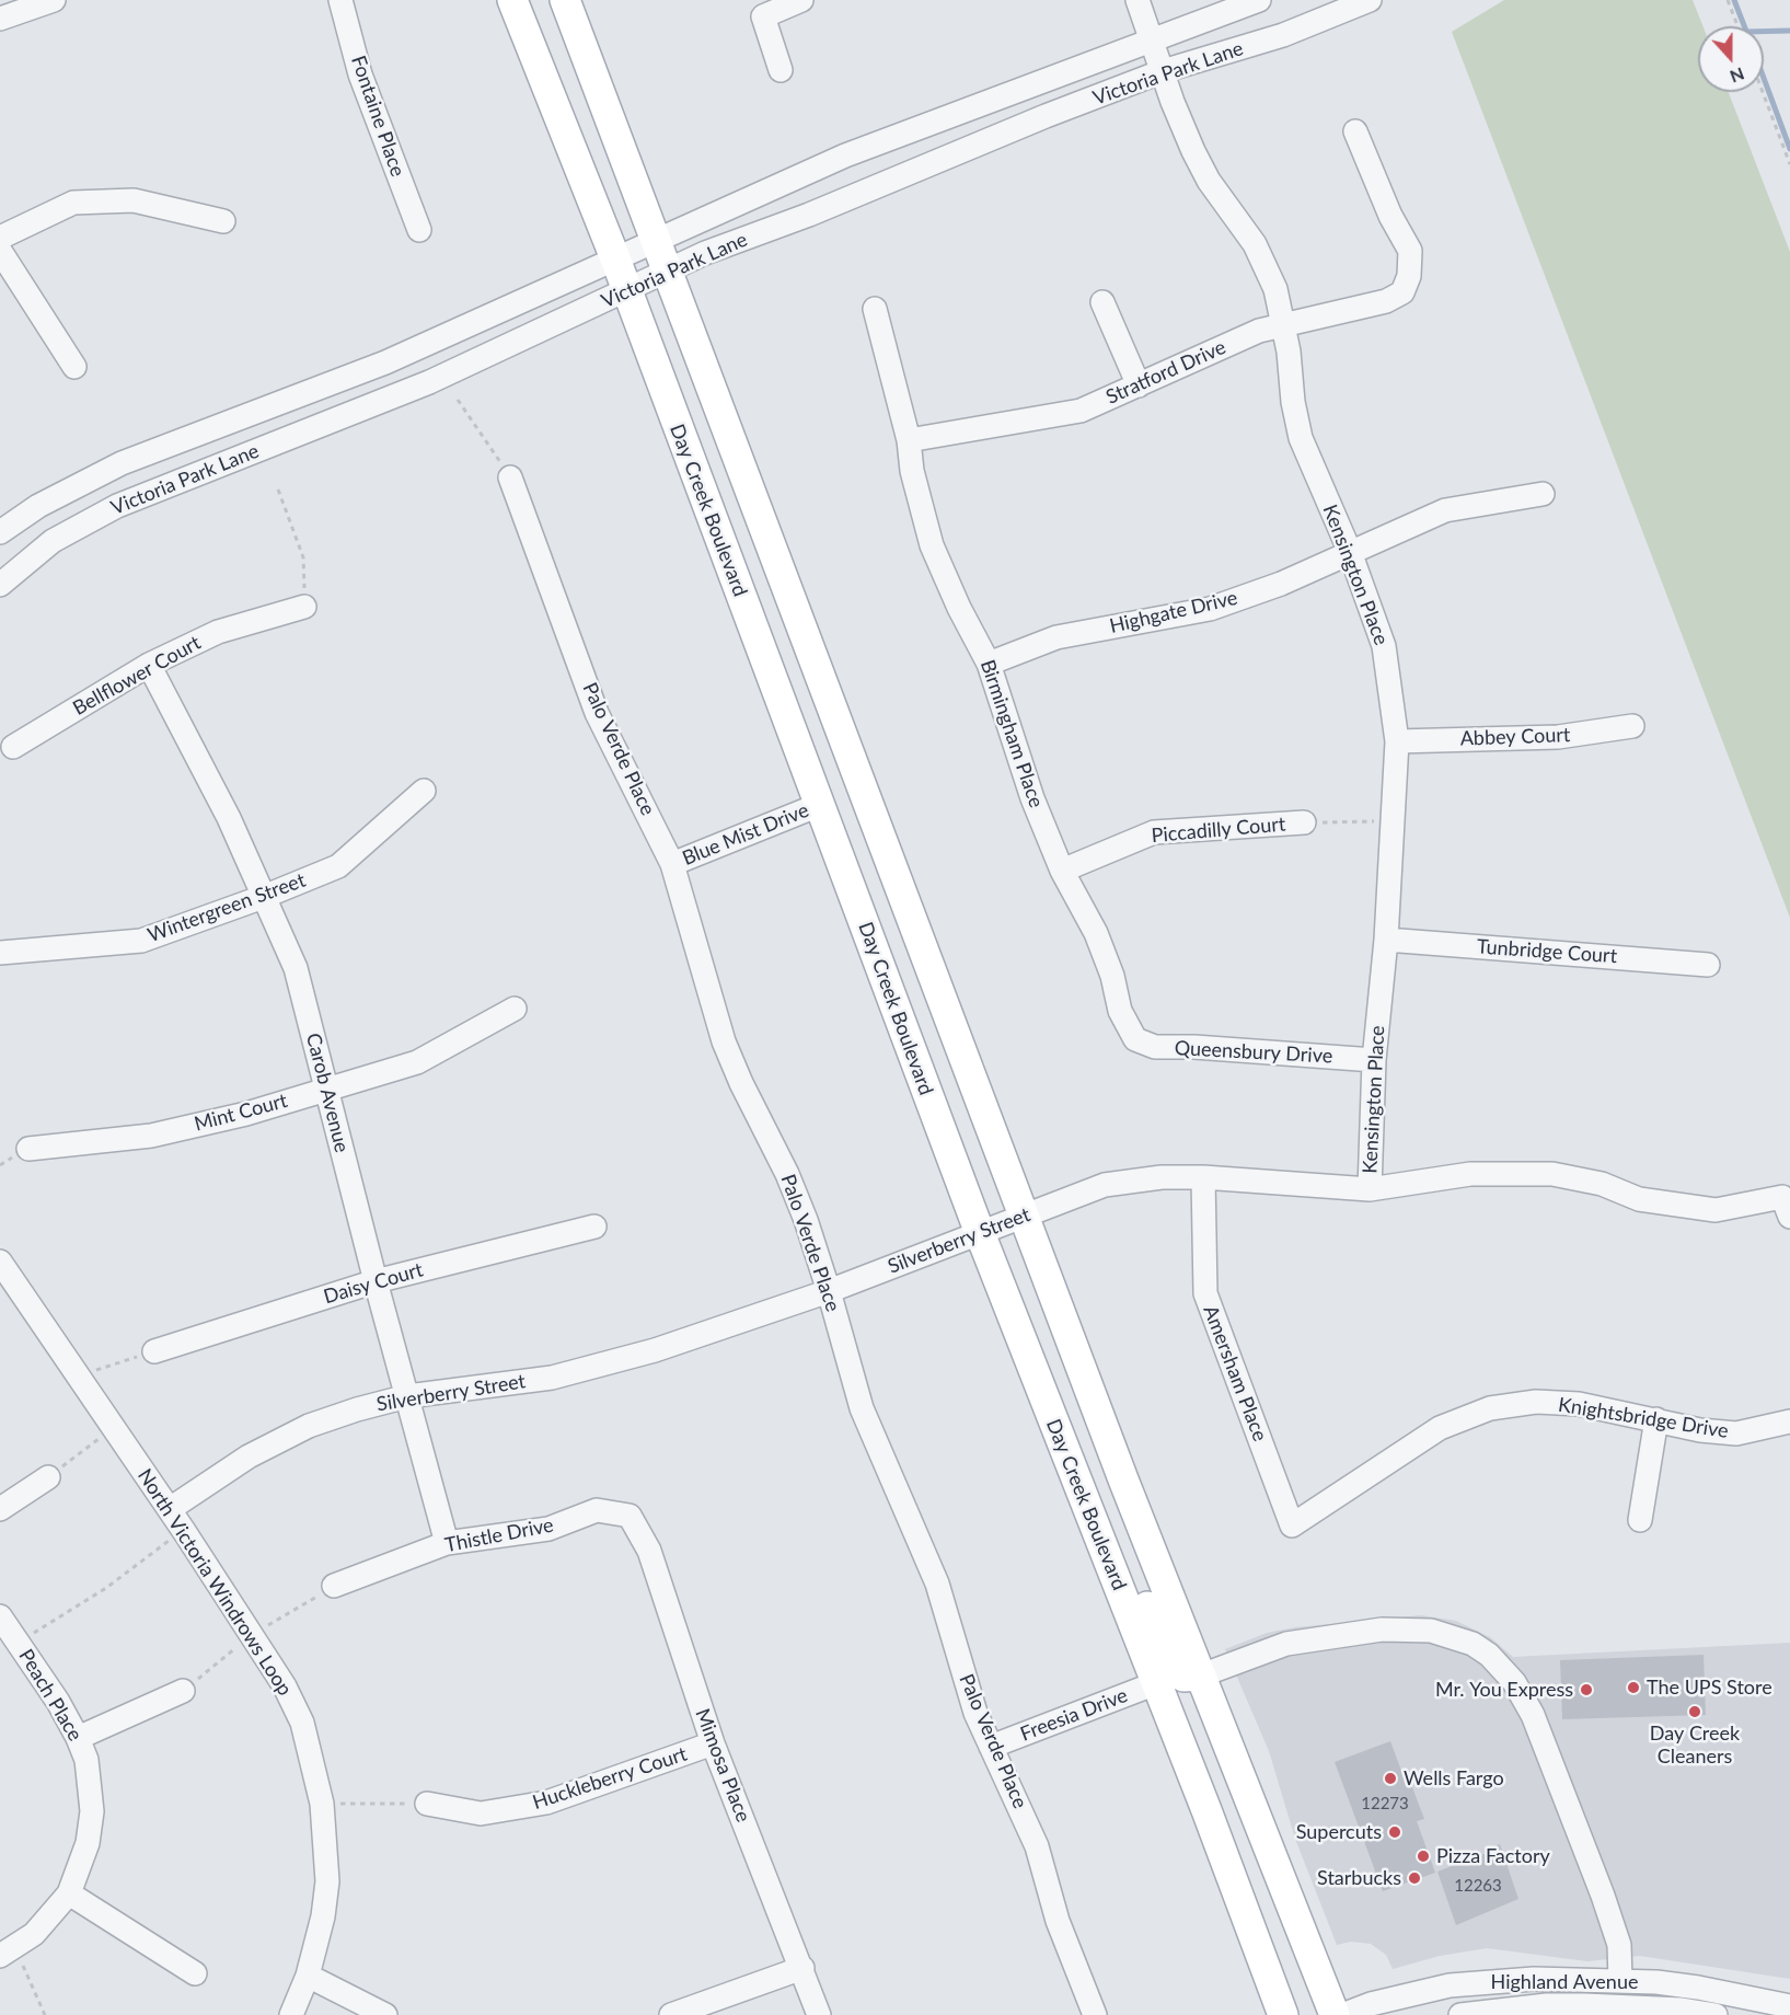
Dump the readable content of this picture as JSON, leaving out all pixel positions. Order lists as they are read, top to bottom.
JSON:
{
  "streets": {
    "main road": ["Day Creek Boulevard"],
    "street": [
      "Victoria Park Lane",
      "Fontaine Place",
      "Stratford Drive",
      "Kensington Place",
      "Highgate Drive",
      "Bellflower Court",
      "Birmingham Place",
      "Abbey Court",
      "Palo Verde Place",
      "Piccadilly Court",
      "Blue Mist Drive",
      "Wintergreen Street",
      "Tunbridge Court",
      "Queensbury Drive",
      "Carob Avenue",
      "Mint Court",
      "Silverberry Street",
      "Daisy Court",
      "Amersham Place",
      "Knightsbridge Drive",
      "Thistle Drive",
      "North Victoria Windrows Loop",
      "Peach Place",
      "Freesia Drive",
      "Mimosa Place",
      "Huckleberry Court",
      "Highland Avenue"
    ]
  },
  "crossings": [
    ["Victoria Park Lane", "Day Creek Boulevard"],
    ["Victoria Park Lane", "Kensington Place"],
    ["Stratford Drive", "Kensington Place"],
    ["Stratford Drive", "Birmingham Place"],
    ["Day Creek Boulevard", "Blue Mist Drive"],
    ["Day Creek Boulevard", "Silverberry Street"],
    ["Day Creek Boulevard", "Freesia Drive"],
    ["Kensington Place", "Highgate Drive"],
    ["Kensington Place", "Abbey Court"],
    ["Kensington Place", "Tunbridge Court"],
    ["Kensington Place", "Queensbury Drive"],
    ["Kensington Place", "Silverberry Street"],
    ["Highgate Drive", "Birmingham Place"],
    ["Bellflower Court", "Carob Avenue"],
    ["Birmingham Place", "Piccadilly Court"],
    ["Birmingham Place", "Queensbury Drive"],
    ["Palo Verde Place", "Blue Mist Drive"],
    ["Palo Verde Place", "Silverberry Street"],
    ["Palo Verde Place", "Freesia Drive"],
    ["Wintergreen Street", "Carob Avenue"],
    ["Carob Avenue", "Mint Court"],
    ["Carob Avenue", "Silverberry Street"],
    ["Carob Avenue", "Daisy Court"],
    ["Carob Avenue", "Thistle Drive"],
    ["Silverberry Street", "Amersham Place"],
    ["Silverberry Street", "North Victoria Windrows Loop"],
    ["Amersham Place", "Knightsbridge Drive"],
    ["Thistle Drive", "Mimosa Place"],
    ["Mimosa Place", "Huckleberry Court"]
  ],
  "places": [
    "The UPS Store",
    "Mr. You Express",
    "Day Creek Cleaners",
    "Wells Fargo",
    "Supercuts",
    "Pizza Factory",
    "Starbucks"
  ],
  "house_numbers": ["12273", "12263"],
  "north": "bottom"
}
